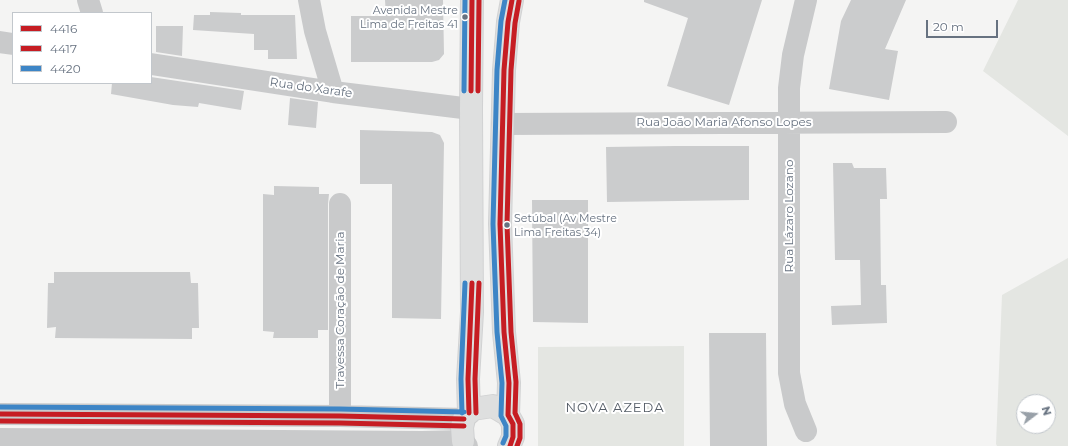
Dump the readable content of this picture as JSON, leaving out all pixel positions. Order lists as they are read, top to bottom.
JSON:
{
  "streets": {
    "street": [
      "Rua do Xarafe",
      "Rua João Maria Afonso Lopes",
      "Rua Lázaro Lozano",
      "Travessa Coração de Maria"
    ]
  },
  "crossings": [
    ["Rua João Maria Afonso Lopes", "Rua Lázaro Lozano"]
  ],
  "districts": ["NOVA AZEDA"],
  "places": ["Avenida Mestre Lima de Freitas 41", "Setúbal (Av Mestre Lima Freitas 34)"],
  "lines": ["transit line 4416", "transit line 4417", "transit line 4420"],
  "legend": ["4416", "4417", "4420"],
  "scale_bar": "20 m",
  "north": "right"
}
